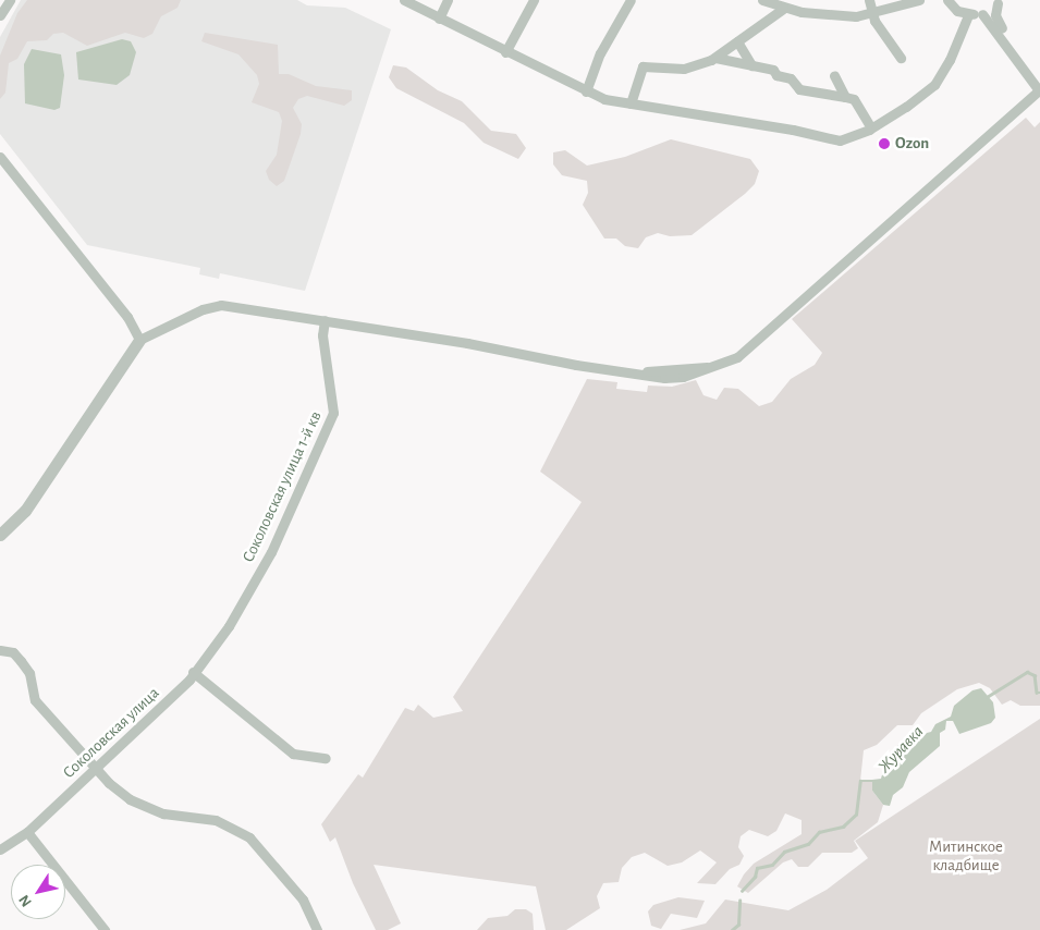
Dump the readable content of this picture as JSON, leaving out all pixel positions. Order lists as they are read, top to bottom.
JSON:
{
  "streets": {
    "street": ["Соколовская улица 1-й кв", "Соколовская улица"]
  },
  "crossings": [
    ["Соколовская улица 1-й кв", "Соколовская улица"]
  ],
  "water": ["Журавка"],
  "parks": ["Митинское кладбище"],
  "places": ["Ozon"],
  "north": "bottom left"
}
